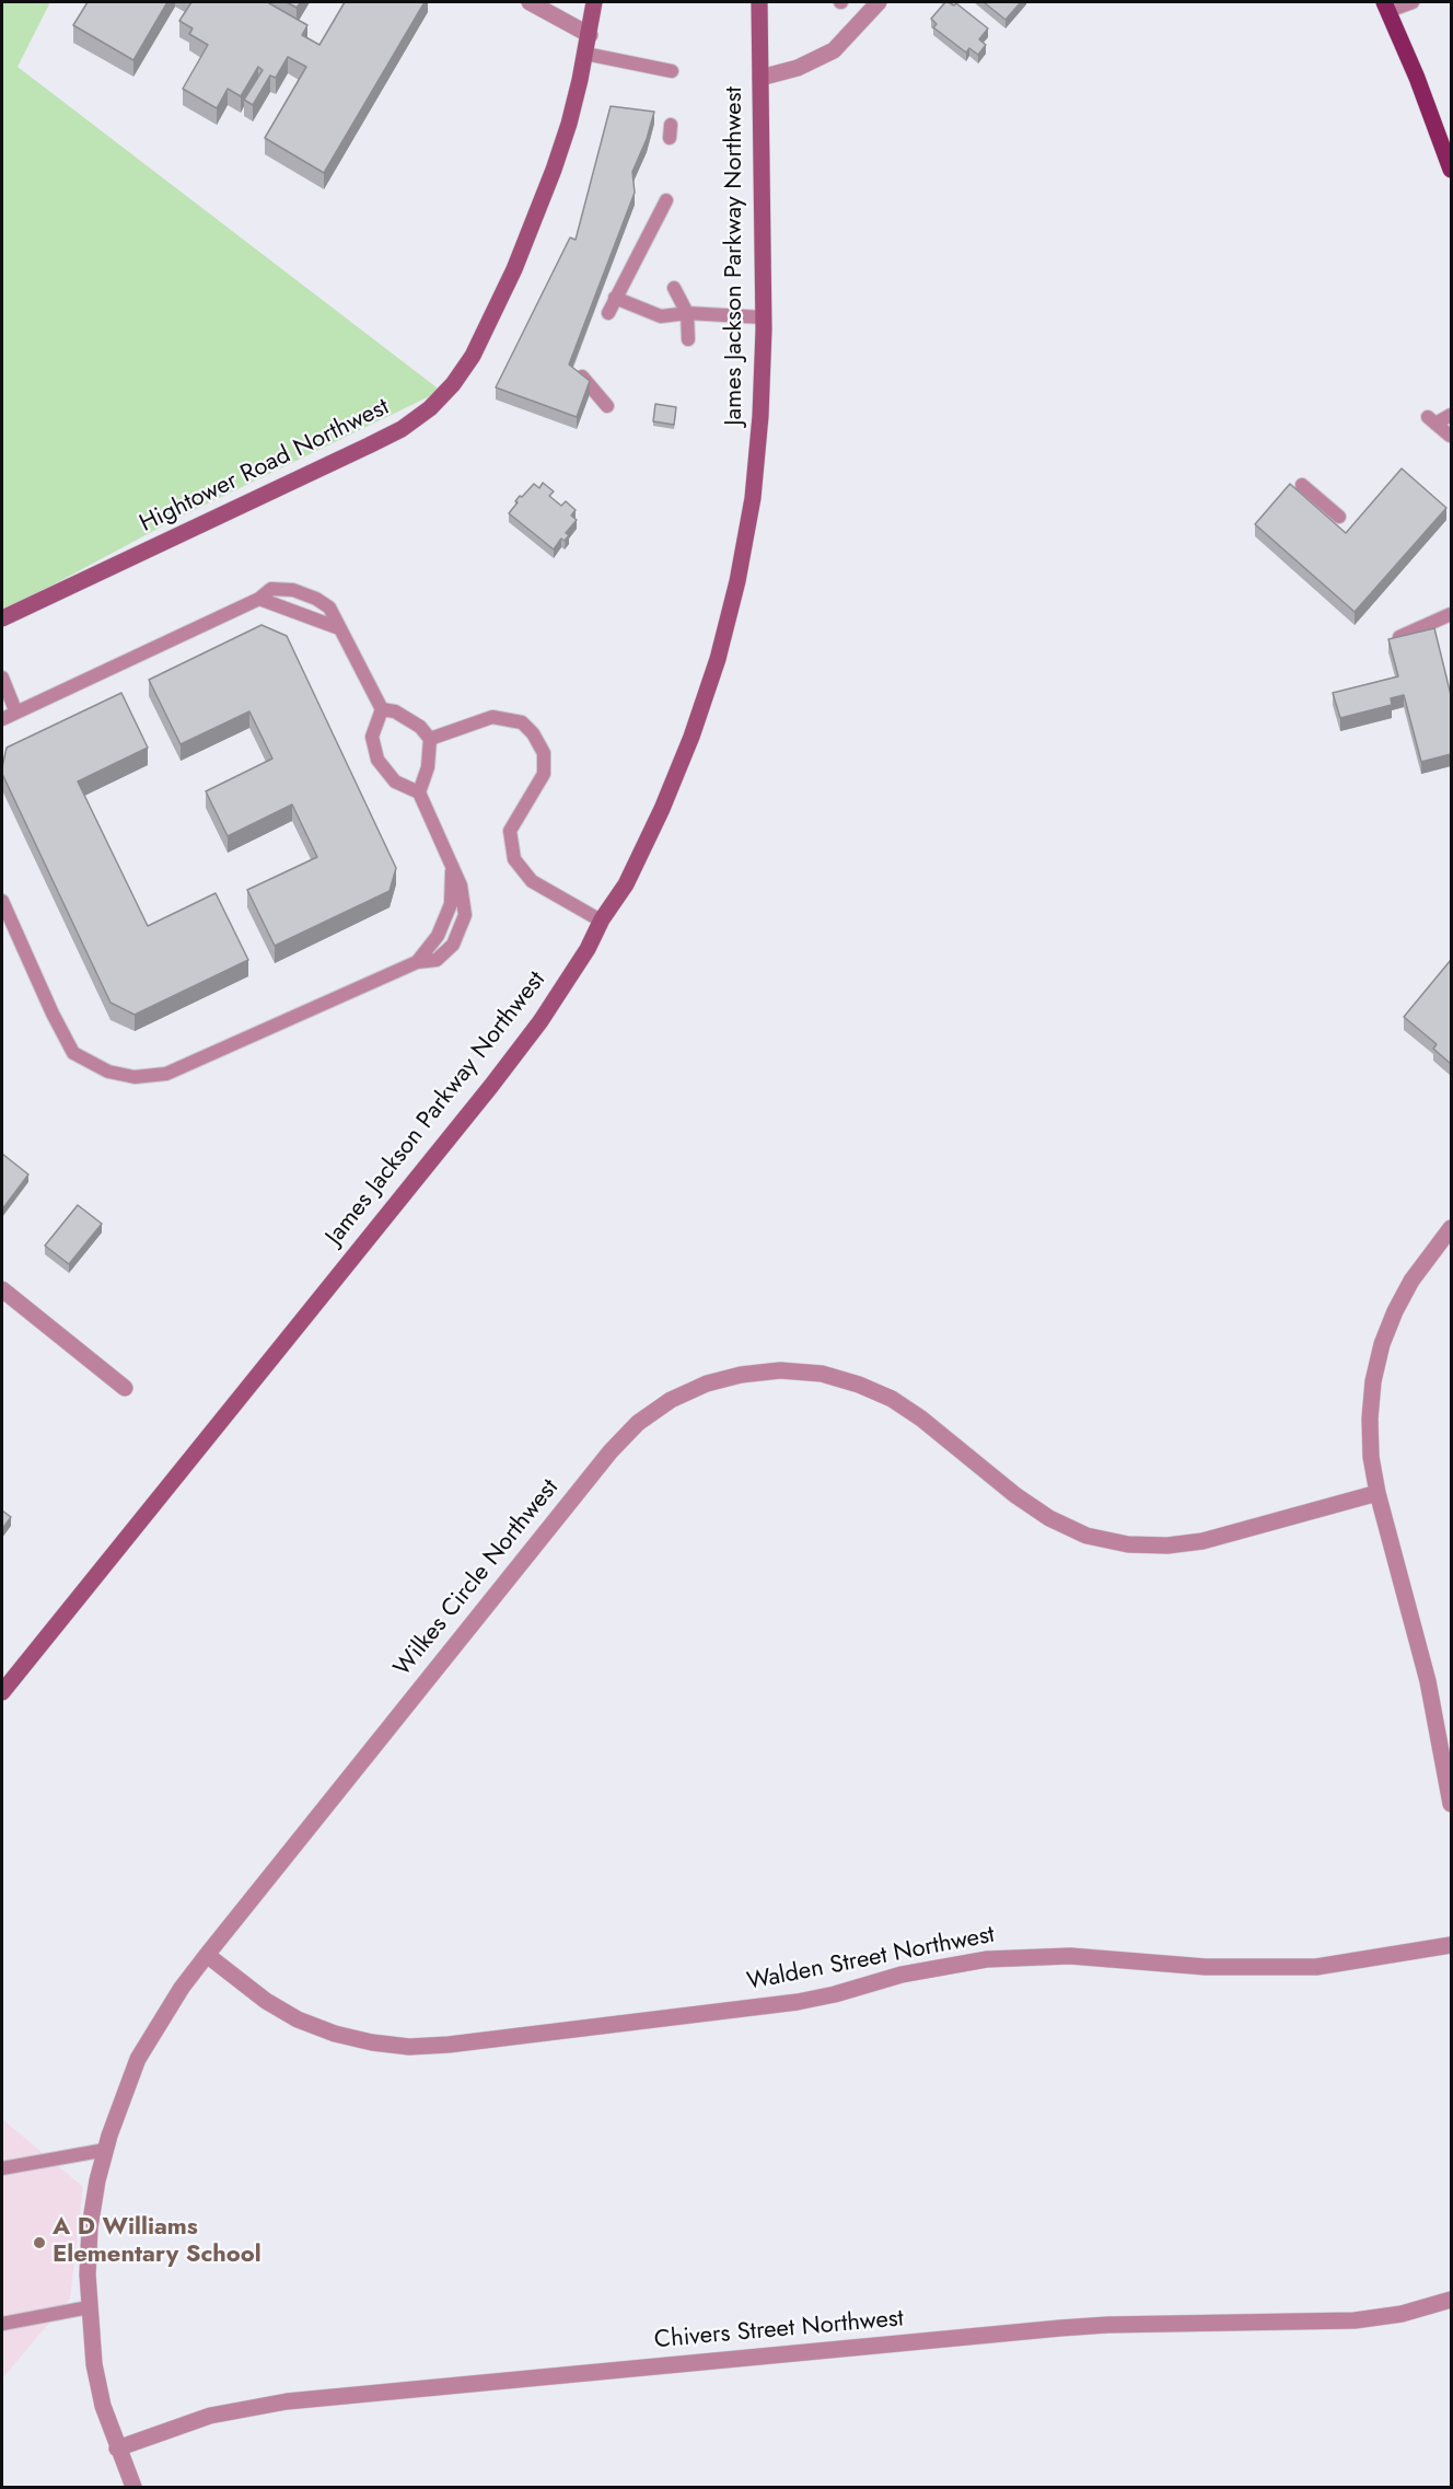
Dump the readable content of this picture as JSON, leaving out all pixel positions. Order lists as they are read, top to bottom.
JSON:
{
  "streets": {
    "main road": ["James Jackson Parkway Northwest", "Hightower Road Northwest"],
    "street": ["Wilkes Circle Northwest", "Walden Street Northwest", "Chivers Street Northwest"]
  },
  "crossings": [
    ["Wilkes Circle Northwest", "Walden Street Northwest"],
    ["Wilkes Circle Northwest", "Chivers Street Northwest"]
  ],
  "places": ["A D Williams Elementary School"]
}
